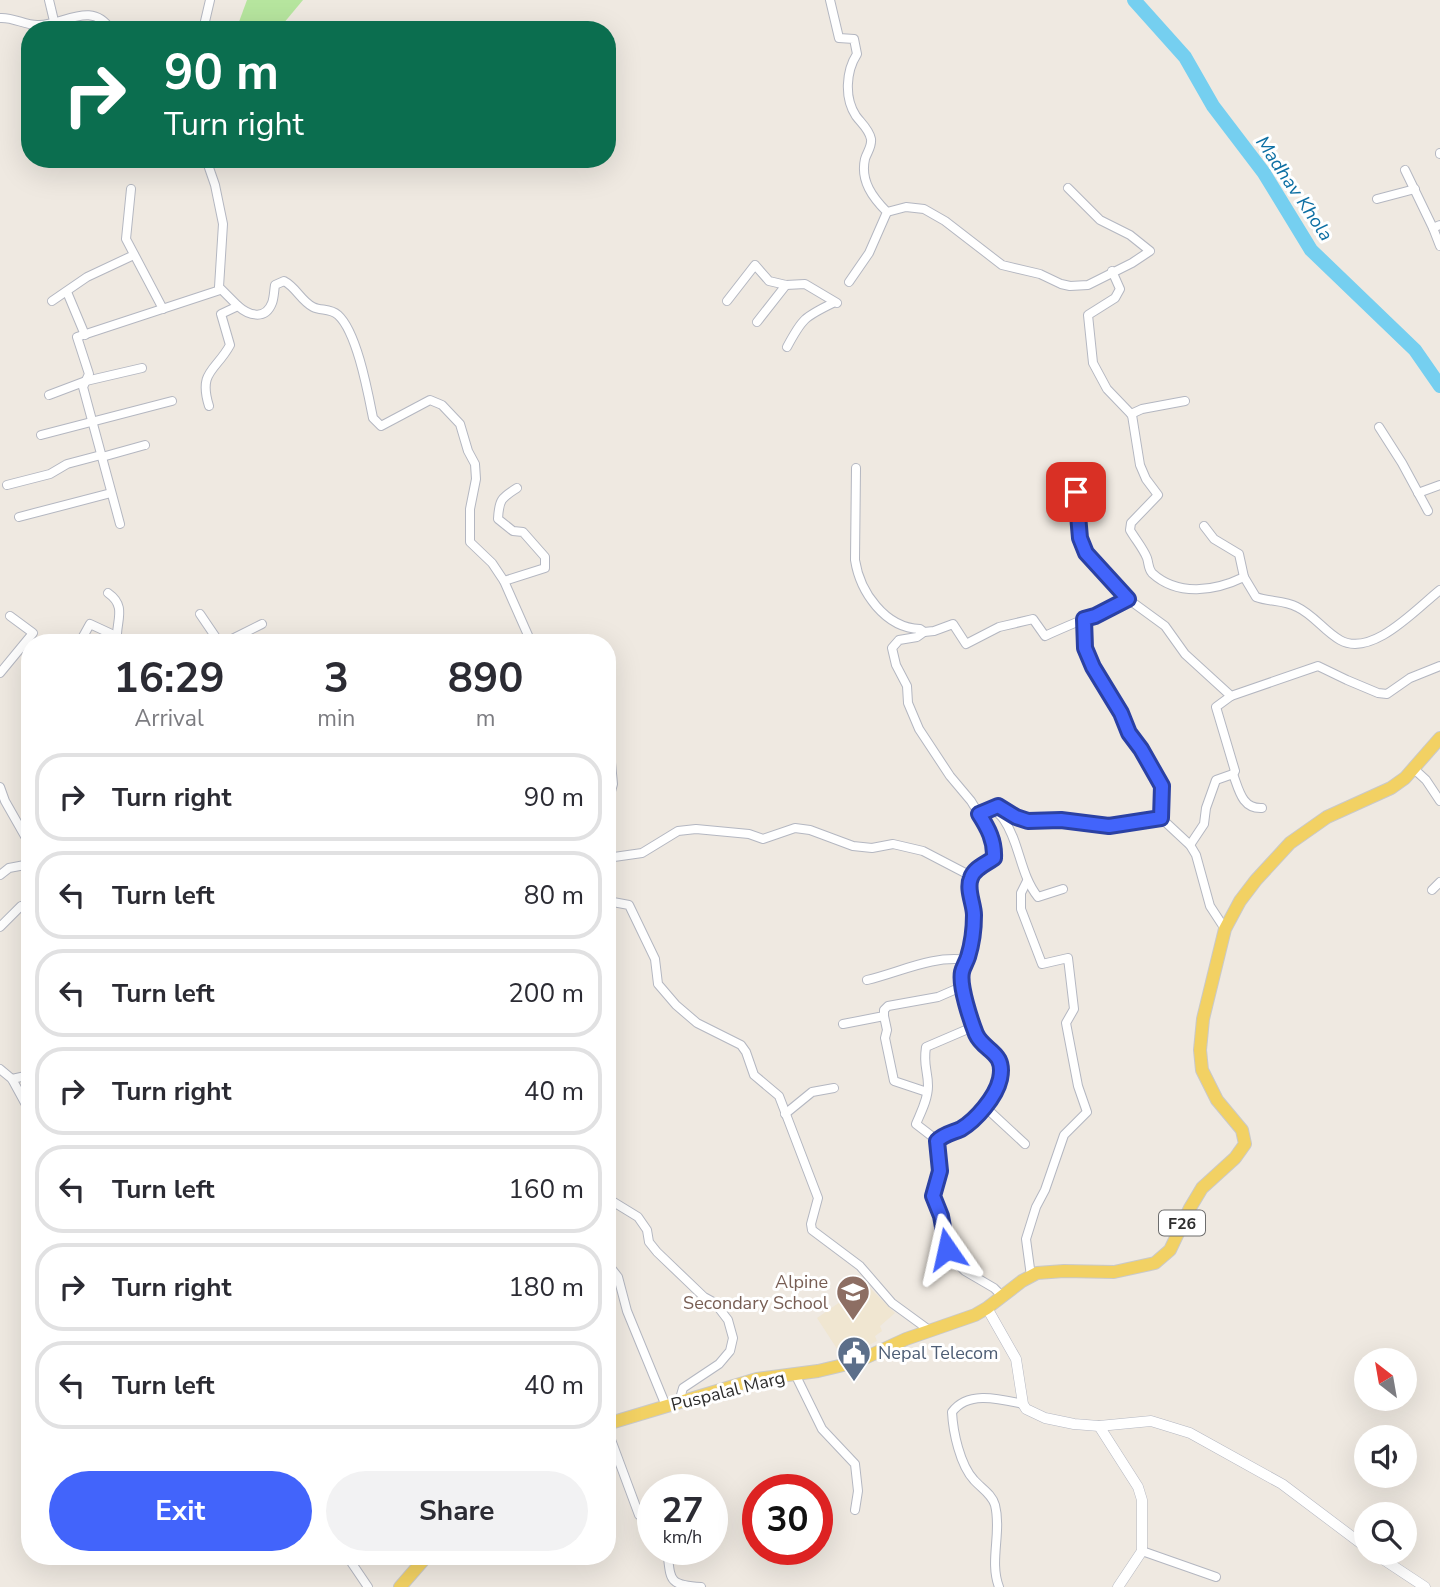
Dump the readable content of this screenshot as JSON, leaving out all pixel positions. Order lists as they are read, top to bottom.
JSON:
{
  "streets": {
    "main road": ["F26", "Puspalal Marg"]
  },
  "water": ["Madhav Khola"],
  "places": {
    "school or university": ["Alpine Secondary School"],
    "public building": ["Nepal Telecom"]
  },
  "north": "top left",
  "page": {
    "turn": ["90 m", "Turn right"],
    "eta": [
      "16:29",
      "Arrival",
      "3",
      "min",
      "890",
      "m"
    ],
    "list": [
      {
        "name": "Turn right",
        "value": "90 m"
      },
      {
        "name": "Turn left",
        "value": "80 m"
      },
      {
        "name": "Turn left",
        "value": "200 m"
      },
      {
        "name": "Turn right",
        "value": "40 m"
      },
      {
        "name": "Turn left",
        "value": "160 m"
      },
      {
        "name": "Turn right",
        "value": "180 m"
      },
      {
        "name": "Turn left",
        "value": "40 m"
      }
    ],
    "buttons": ["Exit", "Share"],
    "speed": "27 km/h",
    "limit": "30"
  }
}
